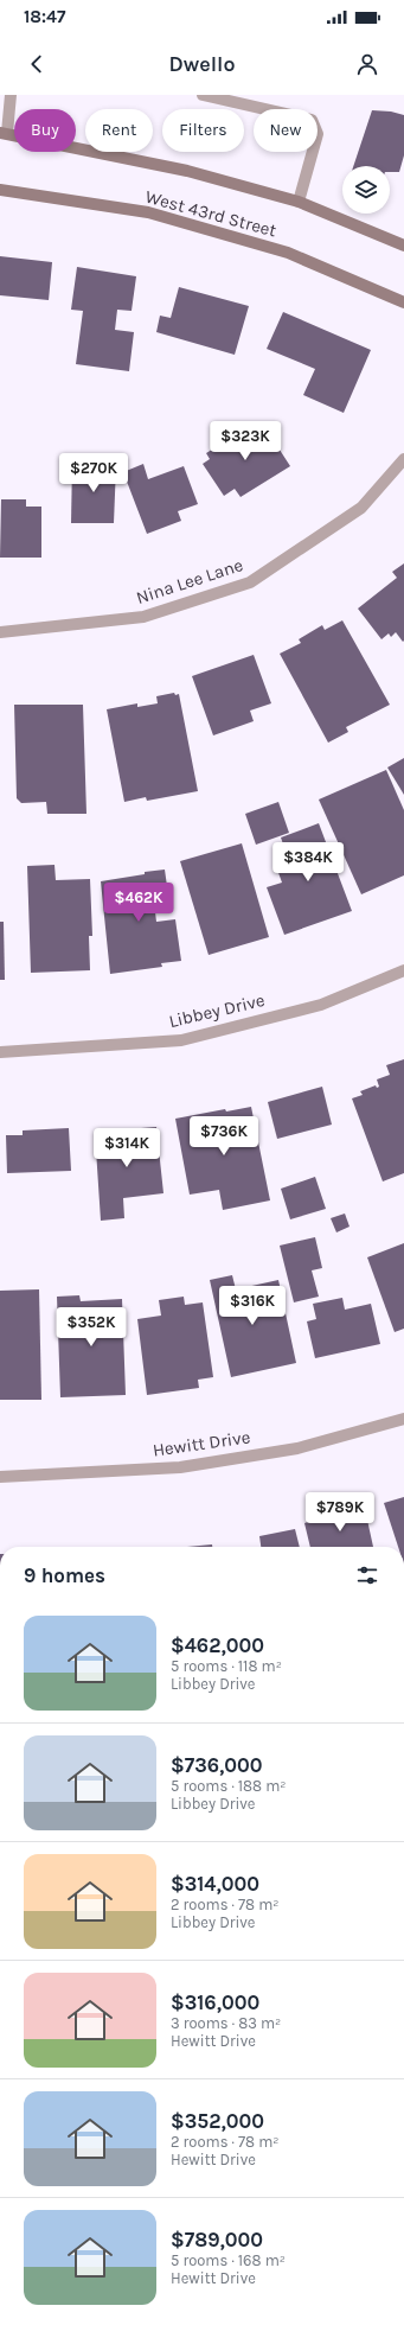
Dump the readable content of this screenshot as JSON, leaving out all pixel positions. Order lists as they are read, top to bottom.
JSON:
{
  "streets": {
    "main road": ["West 43rd Street"],
    "street": ["Nina Lee Lane", "Libbey Drive", "Hewitt Drive"]
  },
  "page": {
    "status": "18:47",
    "header": "Dwello",
    "chip": [
      "Buy",
      "Rent",
      "Filters",
      "New"
    ],
    "price": [
      "$323K",
      "$270K",
      "$384K",
      "$462K",
      "$736K",
      "$314K",
      "$316K",
      "$352K",
      "$789K"
    ],
    "heading": "9 homes",
    "list": [
      {
        "name": "$462,000",
        "note": "5 rooms · 118 m² · Libbey Drive"
      },
      {
        "name": "$736,000",
        "note": "5 rooms · 188 m² · Libbey Drive"
      },
      {
        "name": "$314,000",
        "note": "2 rooms · 78 m² · Libbey Drive"
      },
      {
        "name": "$316,000",
        "note": "3 rooms · 83 m² · Hewitt Drive"
      },
      {
        "name": "$352,000",
        "note": "2 rooms · 78 m² · Hewitt Drive"
      },
      {
        "name": "$789,000",
        "note": "5 rooms · 168 m² · Hewitt Drive"
      }
    ]
  }
}
